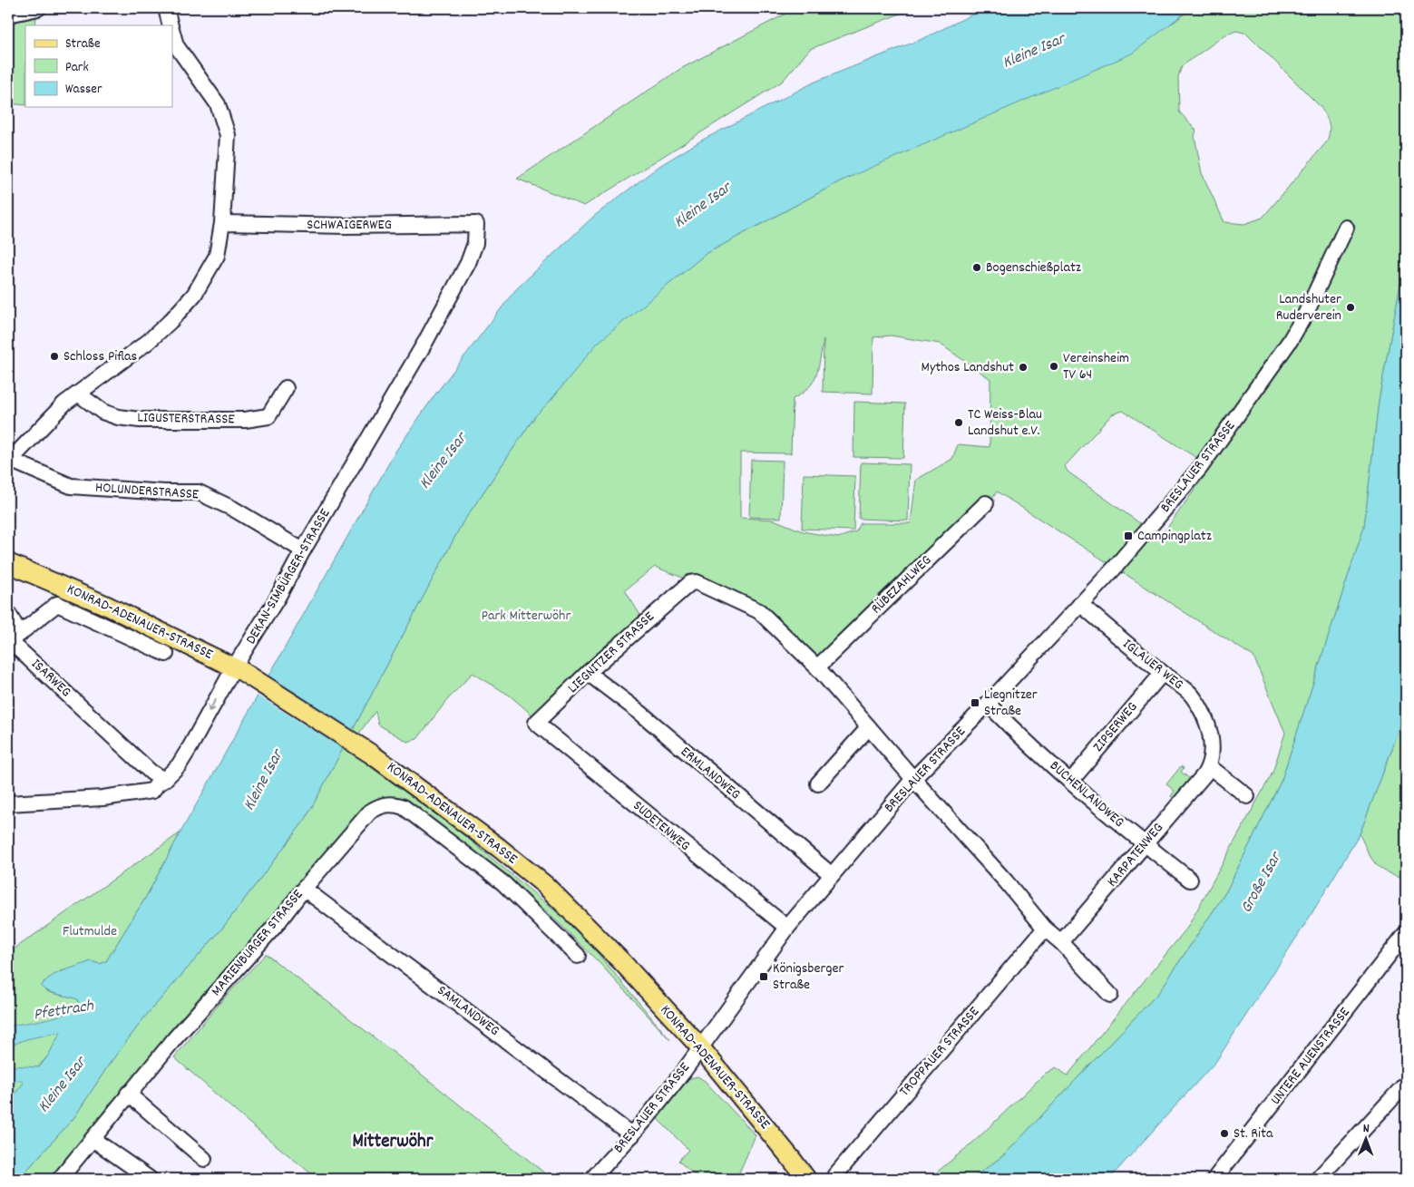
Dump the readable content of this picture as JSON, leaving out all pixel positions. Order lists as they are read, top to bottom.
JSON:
{
  "streets": {
    "main road": ["KONRAD-ADENAUER-STRASSE"],
    "street": [
      "SCHWAIGERWEG",
      "LIGUSTERSTRASSE",
      "BRESLAUER STRASSE",
      "HOLUNDERSTRASSE",
      "DEKAN-SIMBÜRGER-STRASSE",
      "RÜBEZAHLWEG",
      "LIEGNITZER STRASSE",
      "IGLAUER WEG",
      "ISARWEG",
      "ZIPSERWEG",
      "ERMLANDWEG",
      "BUCHENLANDWEG",
      "SUDETENWEG",
      "KARPATENWEG",
      "MARIENBURGER STRASSE",
      "SAMLANDWEG",
      "TROPPAUER STRASSE",
      "UNTERE AUENSTRASSE"
    ]
  },
  "crossings": [
    ["SCHWAIGERWEG", "DEKAN-SIMBÜRGER-STRASSE"],
    ["BRESLAUER STRASSE", "KONRAD-ADENAUER-STRASSE"],
    ["BRESLAUER STRASSE", "LIEGNITZER STRASSE"],
    ["BRESLAUER STRASSE", "IGLAUER WEG"],
    ["BRESLAUER STRASSE", "ERMLANDWEG"],
    ["BRESLAUER STRASSE", "BUCHENLANDWEG"],
    ["BRESLAUER STRASSE", "SUDETENWEG"],
    ["BRESLAUER STRASSE", "SAMLANDWEG"],
    ["HOLUNDERSTRASSE", "DEKAN-SIMBÜRGER-STRASSE"],
    ["DEKAN-SIMBÜRGER-STRASSE", "KONRAD-ADENAUER-STRASSE"],
    ["DEKAN-SIMBÜRGER-STRASSE", "ISARWEG"],
    ["RÜBEZAHLWEG", "LIEGNITZER STRASSE"],
    ["LIEGNITZER STRASSE", "ERMLANDWEG"],
    ["LIEGNITZER STRASSE", "SUDETENWEG"],
    ["LIEGNITZER STRASSE", "KARPATENWEG"],
    ["LIEGNITZER STRASSE", "TROPPAUER STRASSE"],
    ["IGLAUER WEG", "ZIPSERWEG"],
    ["IGLAUER WEG", "KARPATENWEG"],
    ["ZIPSERWEG", "BUCHENLANDWEG"],
    ["BUCHENLANDWEG", "KARPATENWEG"],
    ["MARIENBURGER STRASSE", "SAMLANDWEG"]
  ],
  "districts": ["Mitterwöhr"],
  "water": ["Kleine Isar", "Große Isar", "Pfettrach"],
  "parks": ["Park Mitterwöhr", "Flutmulde"],
  "places": {
    "other": [
      "Bogenschießplatz",
      "Landshuter Ruderverein",
      "Schloss Piflas",
      "Vereinsheim TV 64",
      "Mythos Landshut",
      "TC Weiss-Blau Landshut e.V.",
      "St. Rita"
    ],
    "transit": ["Campingplatz", "Liegnitzer Straße", "Königsberger Straße"]
  },
  "legend": ["Straße", "Park", "Wasser"],
  "north": "top"
}
